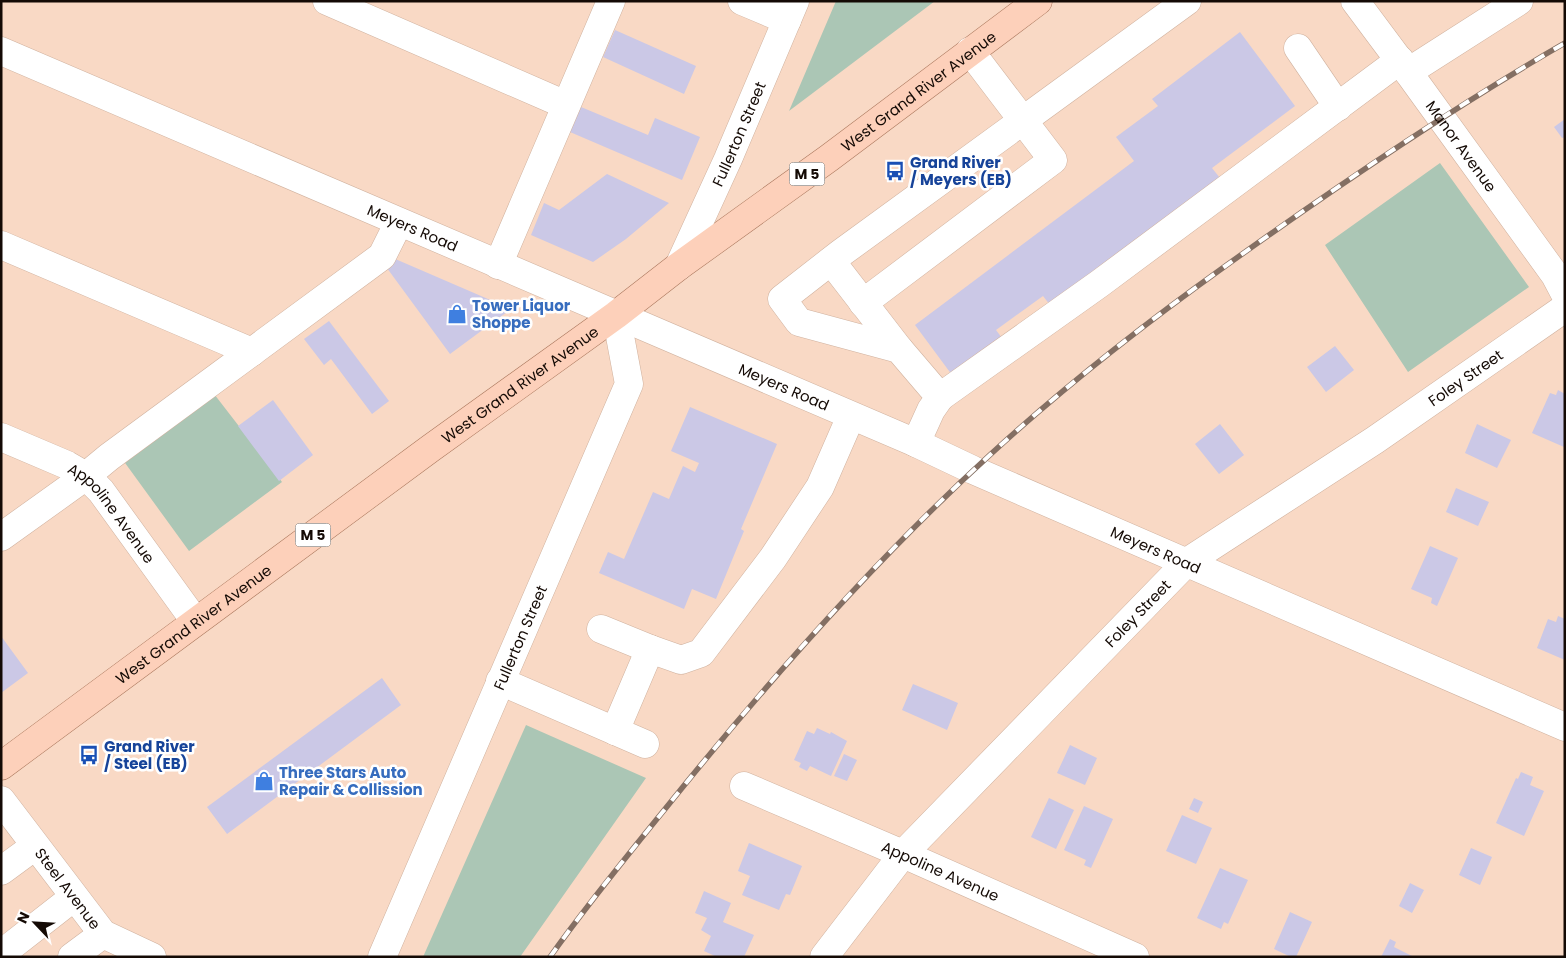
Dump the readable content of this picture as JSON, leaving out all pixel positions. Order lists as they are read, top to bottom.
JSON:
{
  "streets": {
    "main road": ["West Grand River Avenue", "M 5"],
    "street": [
      "Fullerton Street",
      "Manor Avenue",
      "Meyers Road",
      "Foley Street",
      "Appoline Avenue",
      "Steel Avenue"
    ]
  },
  "crossings": [
    ["West Grand River Avenue", "Fullerton Street"],
    ["West Grand River Avenue", "Meyers Road"],
    ["West Grand River Avenue", "Appoline Avenue"],
    ["Fullerton Street", "Meyers Road"],
    ["Meyers Road", "Foley Street"],
    ["Foley Street", "Appoline Avenue"]
  ],
  "places": {
    "bus stop": ["Grand River / Meyers (EB)", "Grand River / Steel (EB)"],
    "shop": ["Tower Liquor Shoppe", "Three Stars Auto Repair & Collission"]
  },
  "north": "top left"
}
